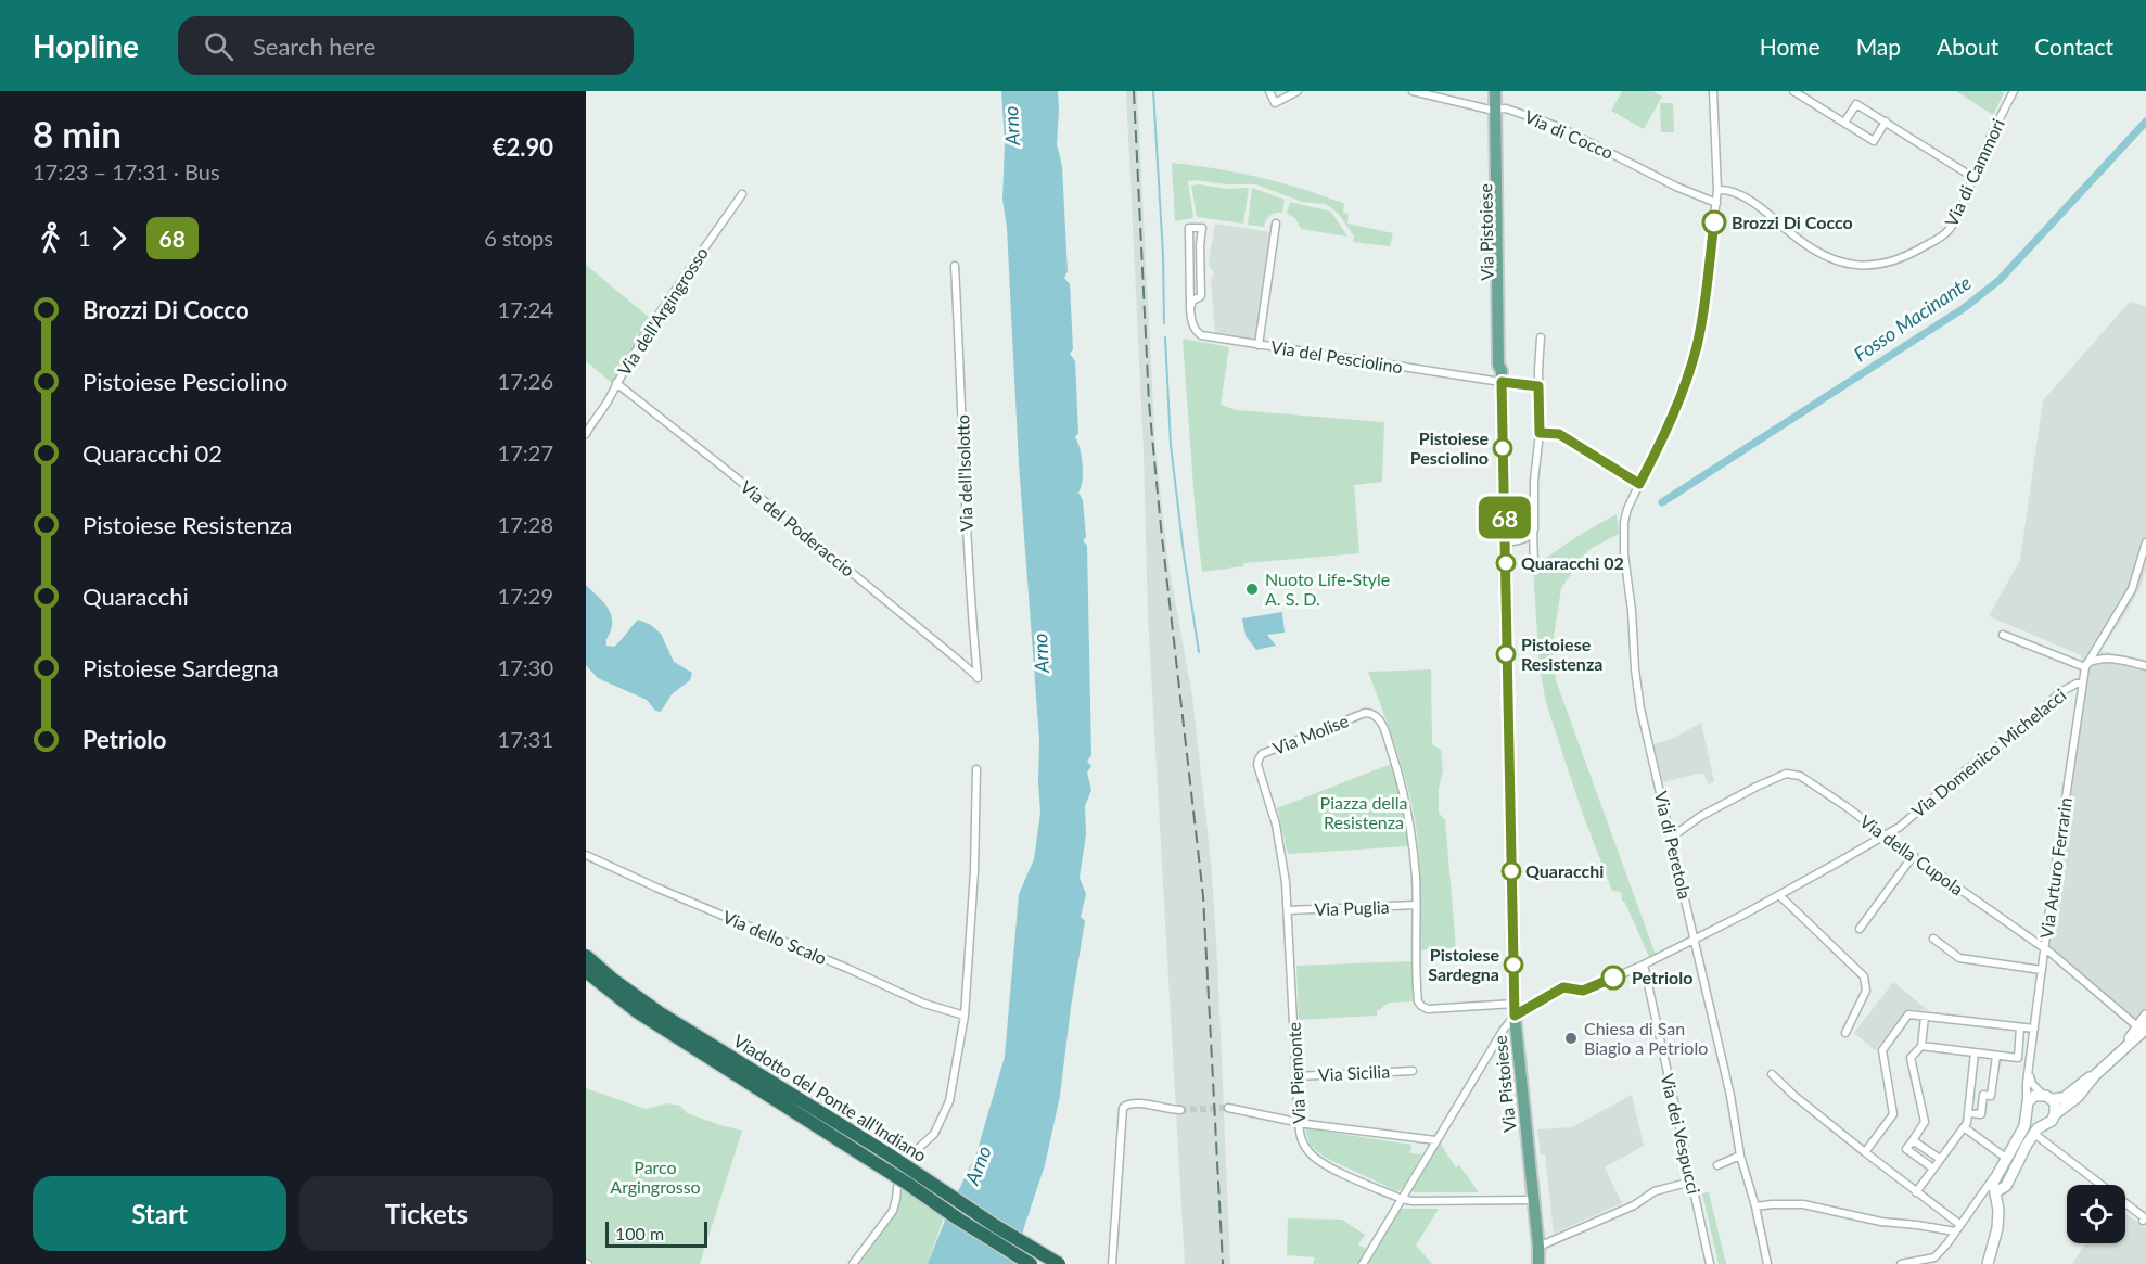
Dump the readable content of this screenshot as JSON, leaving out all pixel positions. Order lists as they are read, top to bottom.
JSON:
{
  "streets": {
    "highway": ["Viadotto del Ponte all'Indiano"],
    "main road": ["Via Pistoiese"],
    "street": [
      "Via di Cocco",
      "Via di Cammori",
      "Via dell'Argingrosso",
      "Via del Pesciolino",
      "Via dell'Isolotto",
      "Via del Poderaccio",
      "Via Molise",
      "Via Domenico Michelacci",
      "Via di Peretola",
      "Via della Cupola",
      "Via Arturo Ferrarin",
      "Via Puglia",
      "Via dello Scalo",
      "Via Piemonte",
      "Via Sicilia",
      "Via dei Vespucci"
    ]
  },
  "crossings": [
    ["Via di Cocco", "Via Pistoiese"],
    ["Via Pistoiese", "Via del Pesciolino"],
    ["Via Pistoiese", "Via Domenico Michelacci"],
    ["Via Pistoiese", "Via Piemonte"],
    ["Via dell'Argingrosso", "Via del Poderaccio"],
    ["Via dell'Isolotto", "Via del Poderaccio"],
    ["Via Molise", "Via Puglia"],
    ["Via Molise", "Via Piemonte"],
    ["Via Domenico Michelacci", "Via di Peretola"],
    ["Via Domenico Michelacci", "Via della Cupola"],
    ["Via Domenico Michelacci", "Via Arturo Ferrarin"],
    ["Via Domenico Michelacci", "Via dei Vespucci"],
    ["Via di Peretola", "Via della Cupola"],
    ["Via della Cupola", "Via Arturo Ferrarin"],
    ["Via Puglia", "Via Piemonte"],
    ["Via Piemonte", "Via Sicilia"]
  ],
  "water": ["Arno", "Fosso Macinante"],
  "parks": ["Piazza della Resistenza", "Parco Argingrosso"],
  "places": [
    "Brozzi Di Cocco",
    "Pistoiese Pesciolino",
    "Quaracchi 02",
    "Nuoto Life-Style A. S. D.",
    "Pistoiese Resistenza",
    "Quaracchi",
    "Pistoiese Sardegna",
    "Petriolo",
    "Chiesa di San Biagio a Petriolo"
  ],
  "lines": ["bus line 68"],
  "scale_bar": "100 m",
  "page": {
    "header": "Hopline",
    "search": "Search here",
    "nav": [
      "Home",
      "Map",
      "About",
      "Contact"
    ],
    "heading": ["8 min", "17:23 – 17:31 · Bus", "€2.90"],
    "on_map": "68",
    "legs": ["1", "68", "6 stops"],
    "list": [
      {
        "name": "Brozzi Di Cocco",
        "value": "17:24"
      },
      {
        "name": "Pistoiese Pesciolino",
        "value": "17:26"
      },
      {
        "name": "Quaracchi 02",
        "value": "17:27"
      },
      {
        "name": "Pistoiese Resistenza",
        "value": "17:28"
      },
      {
        "name": "Quaracchi",
        "value": "17:29"
      },
      {
        "name": "Pistoiese Sardegna",
        "value": "17:30"
      },
      {
        "name": "Petriolo",
        "value": "17:31"
      }
    ],
    "buttons": ["Start", "Tickets"],
    "scale": "100 m"
  }
}
